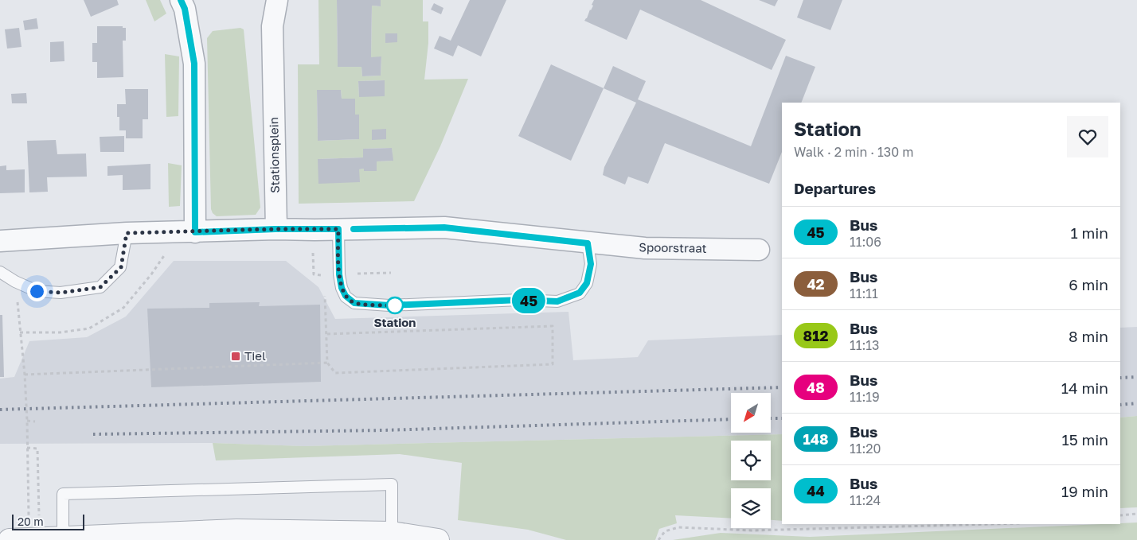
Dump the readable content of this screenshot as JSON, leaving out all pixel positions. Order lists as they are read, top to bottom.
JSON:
{
  "streets": {
    "street": ["Stationsplein", "Spoorstraat"]
  },
  "crossings": [
    ["Stationsplein", "Spoorstraat"]
  ],
  "places": {
    "other": ["Station"],
    "transit": ["Tiel"]
  },
  "lines": ["bus line 45"],
  "scale_bar": "20 m",
  "north": "bottom left",
  "page": {
    "on_map": "45",
    "heading": [
      ["Station", "Walk · 2 min · 130 m"],
      "Departures"
    ],
    "list": [
      {
        "mark": "45",
        "name": "Bus",
        "note": "11:06",
        "value": "1 min"
      },
      {
        "mark": "42",
        "name": "Bus",
        "note": "11:11",
        "value": "6 min"
      },
      {
        "mark": "812",
        "name": "Bus",
        "note": "11:13",
        "value": "8 min"
      },
      {
        "mark": "48",
        "name": "Bus",
        "note": "11:19",
        "value": "14 min"
      },
      {
        "mark": "148",
        "name": "Bus",
        "note": "11:20",
        "value": "15 min"
      },
      {
        "mark": "44",
        "name": "Bus",
        "note": "11:24",
        "value": "19 min"
      }
    ],
    "scale": "20 m"
  }
}
